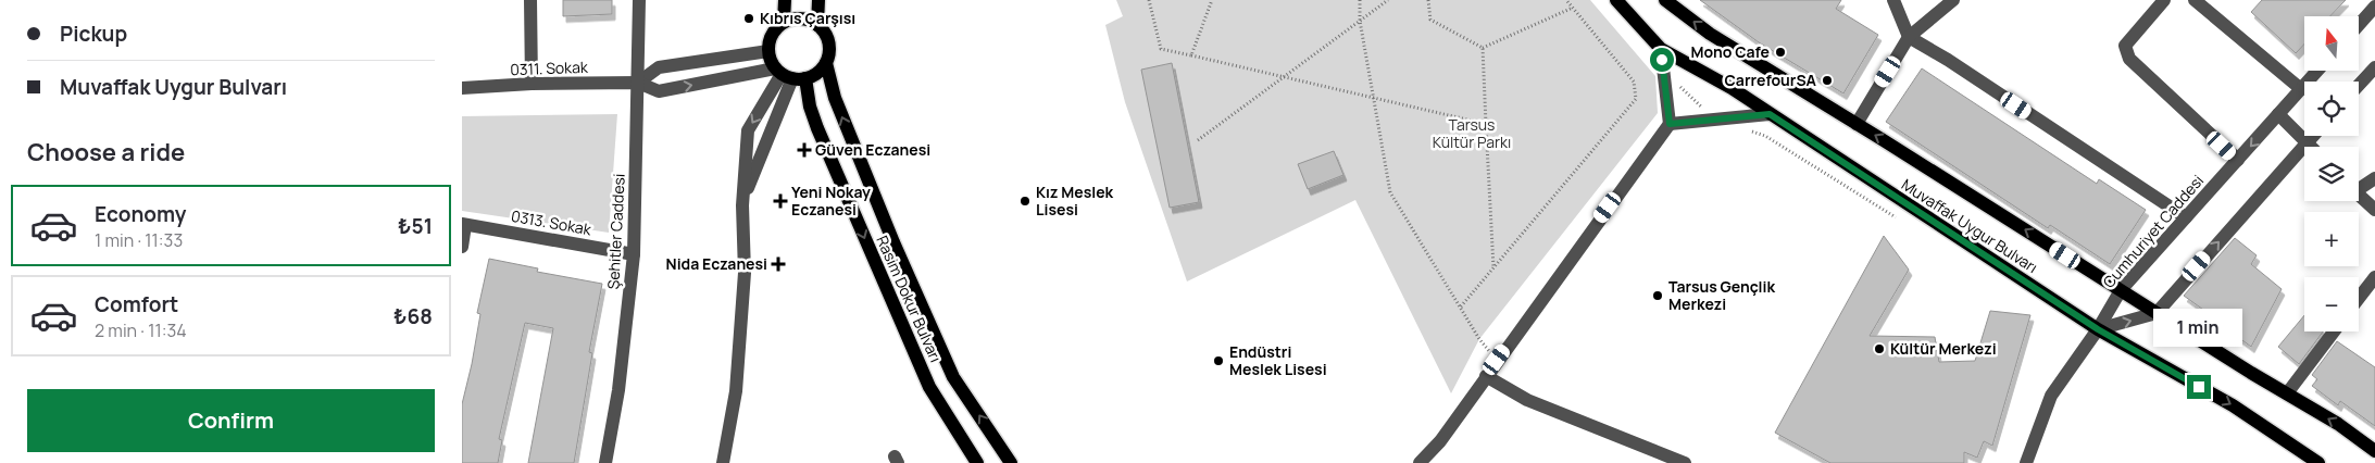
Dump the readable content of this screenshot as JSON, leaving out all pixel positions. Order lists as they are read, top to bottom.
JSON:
{
  "streets": {
    "main road": ["Muvaffak Uygur Bulvarı", "Rasim Dokur Bulvarı"],
    "street": [
      "0311. Sokak",
      "0313. Sokak",
      "Şehitler Caddesi",
      "Cumhuriyet Caddesi"
    ]
  },
  "crossings": [
    ["0311. Sokak", "Şehitler Caddesi"],
    ["0311. Sokak", "Rasim Dokur Bulvarı"],
    ["0313. Sokak", "Şehitler Caddesi"],
    ["Muvaffak Uygur Bulvarı", "Cumhuriyet Caddesi"]
  ],
  "parks": ["Tarsus Kültür Parkı"],
  "places": {
    "other": [
      "Kıbrıs Çarşısı",
      "Mono Cafe",
      "CarrefourSA",
      "Kız Meslek Lisesi",
      "Tarsus Gençlik Merkezi",
      "Kültür Merkezi",
      "Endüstri Meslek Lisesi"
    ],
    "health": ["Güven Eczanesi", "Yeni Nokay Eczanesi", "Nida Eczanesi"]
  },
  "north": "top",
  "page": {
    "banner": ["Pickup", "Muvaffak Uygur Bulvarı"],
    "map_buttons": ["+", "−"],
    "heading": "Choose a ride",
    "list": [
      {
        "name": "Economy",
        "note": "1 min · 11:33",
        "value": "₺51"
      },
      {
        "name": "Comfort",
        "note": "2 min · 11:34",
        "value": "₺68"
      }
    ],
    "bubble": "1 min",
    "buttons": "Confirm"
  }
}
